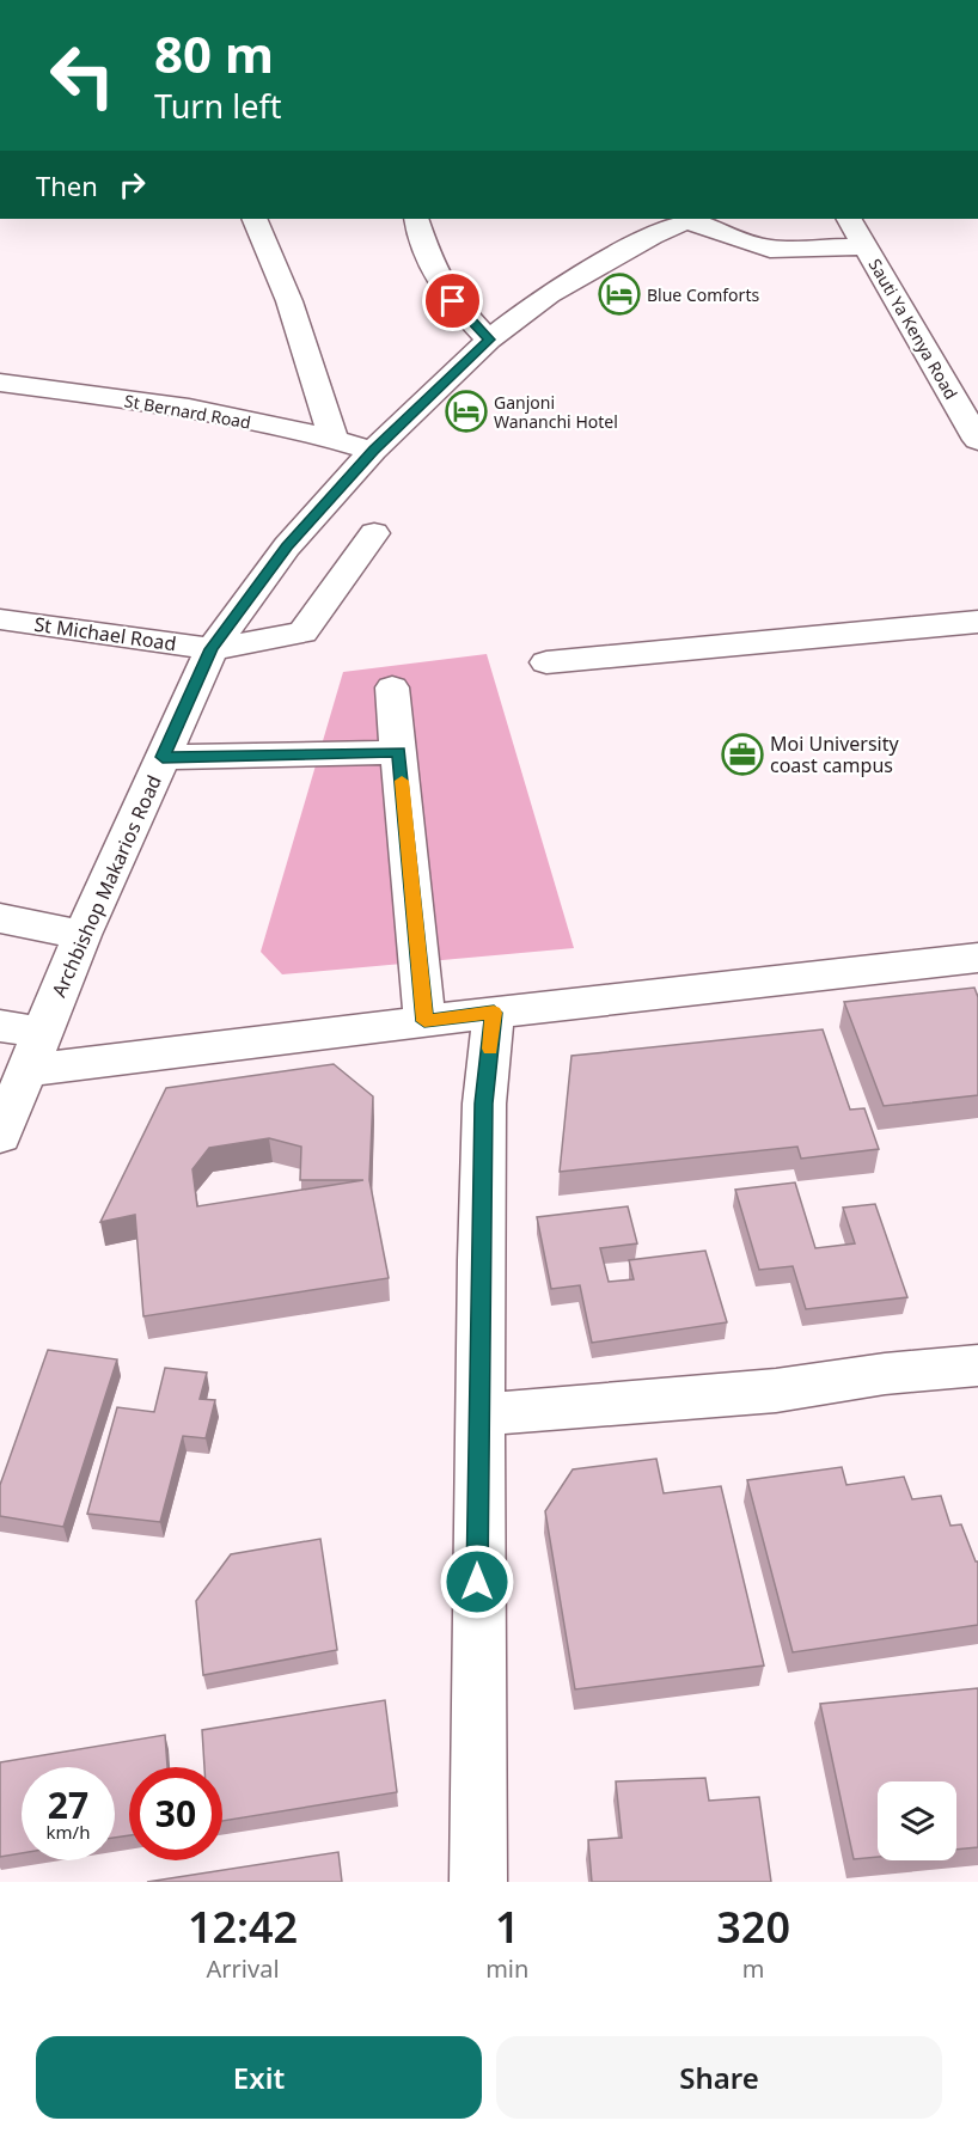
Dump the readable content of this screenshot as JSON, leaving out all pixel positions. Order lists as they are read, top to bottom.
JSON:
{
  "streets": {
    "street": [
      "Sauti Ya Kenya Road",
      "St Bernard Road",
      "St Michael Road",
      "Archbishop Makarios Road"
    ]
  },
  "crossings": [
    ["St Bernard Road", "Archbishop Makarios Road"],
    ["St Michael Road", "Archbishop Makarios Road"]
  ],
  "places": {
    "hotel": ["Blue Comforts", "Ganjoni Wananchi Hotel"],
    "office": ["Moi University coast campus"]
  },
  "page": {
    "turn": ["80 m", "Turn left"],
    "then": "Then",
    "speed": "27 km/h",
    "limit": "30",
    "eta": [
      "12:42",
      "Arrival",
      "1",
      "min",
      "320",
      "m"
    ],
    "buttons": ["Exit", "Share"]
  }
}
